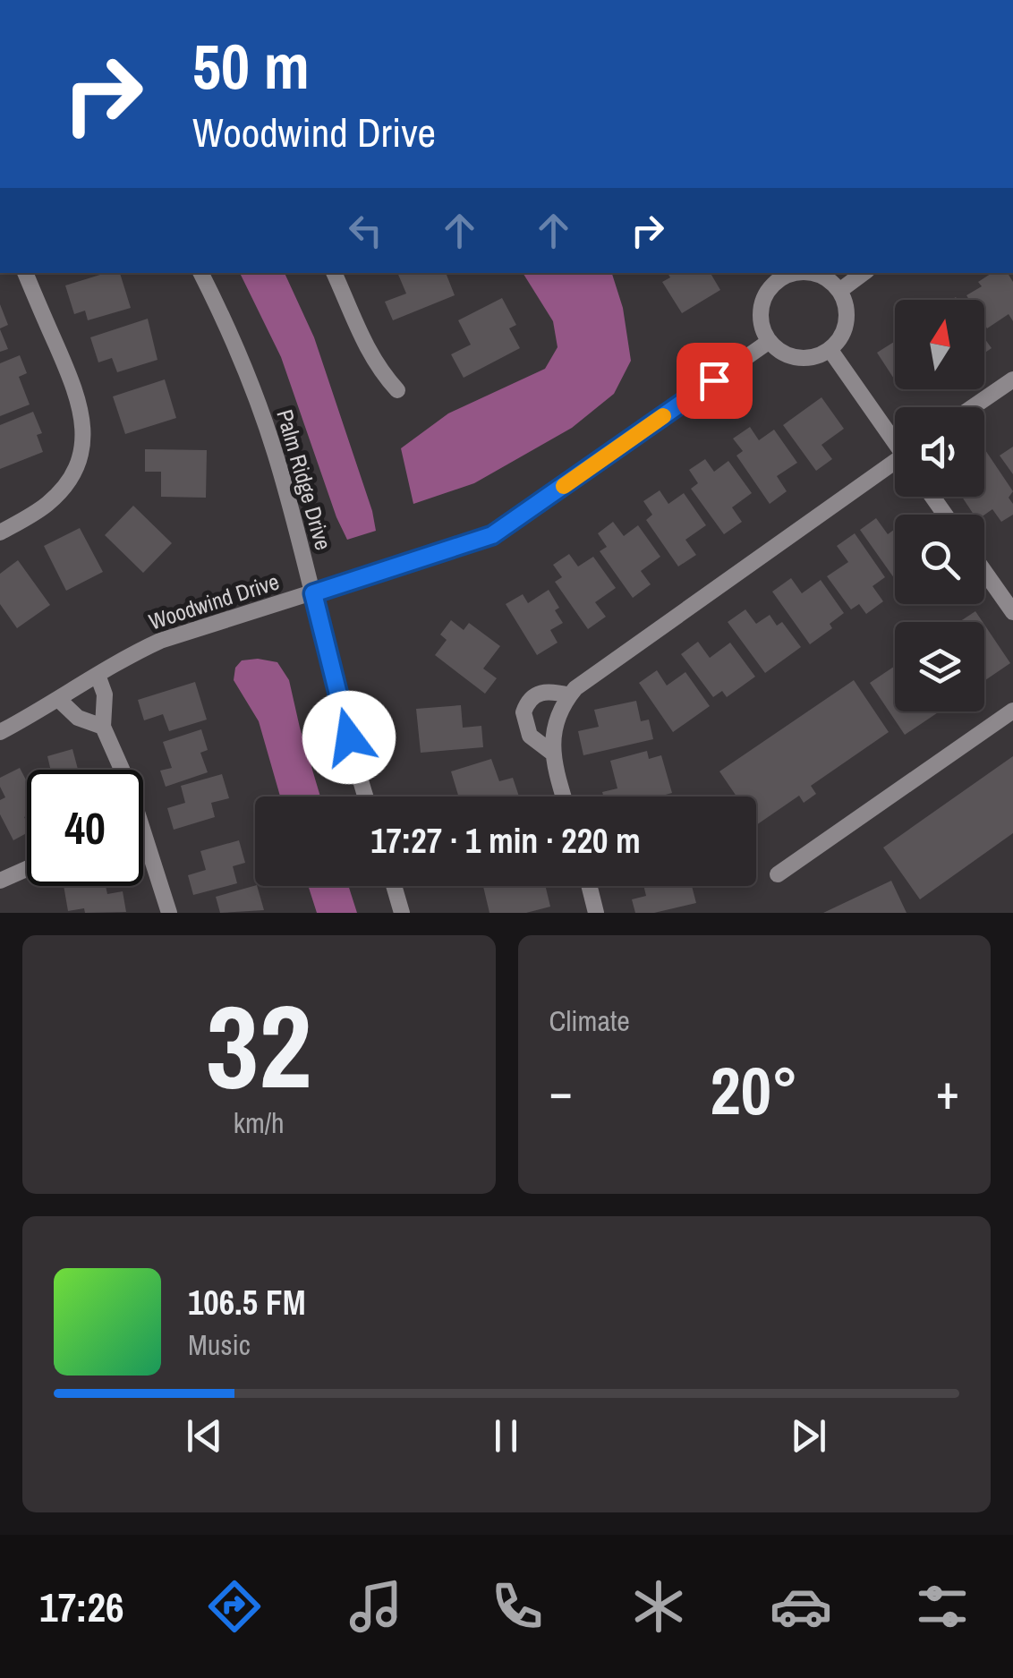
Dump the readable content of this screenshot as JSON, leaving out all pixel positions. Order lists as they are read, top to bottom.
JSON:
{
  "streets": {
    "street": ["Palm Ridge Drive", "Woodwind Drive"]
  },
  "crossings": [
    ["Palm Ridge Drive", "Woodwind Drive"]
  ],
  "north": "top",
  "page": {
    "turn": ["50 m", "Woodwind Drive"],
    "limit": "40",
    "trip": "17:27 · 1 min · 220 m",
    "tile": [
      ["32", "km/h"],
      "Climate"
    ],
    "heat": ["−", "20°", "+"],
    "song": ["106.5 FM", "Music"],
    "tabs": "17:26"
  }
}
